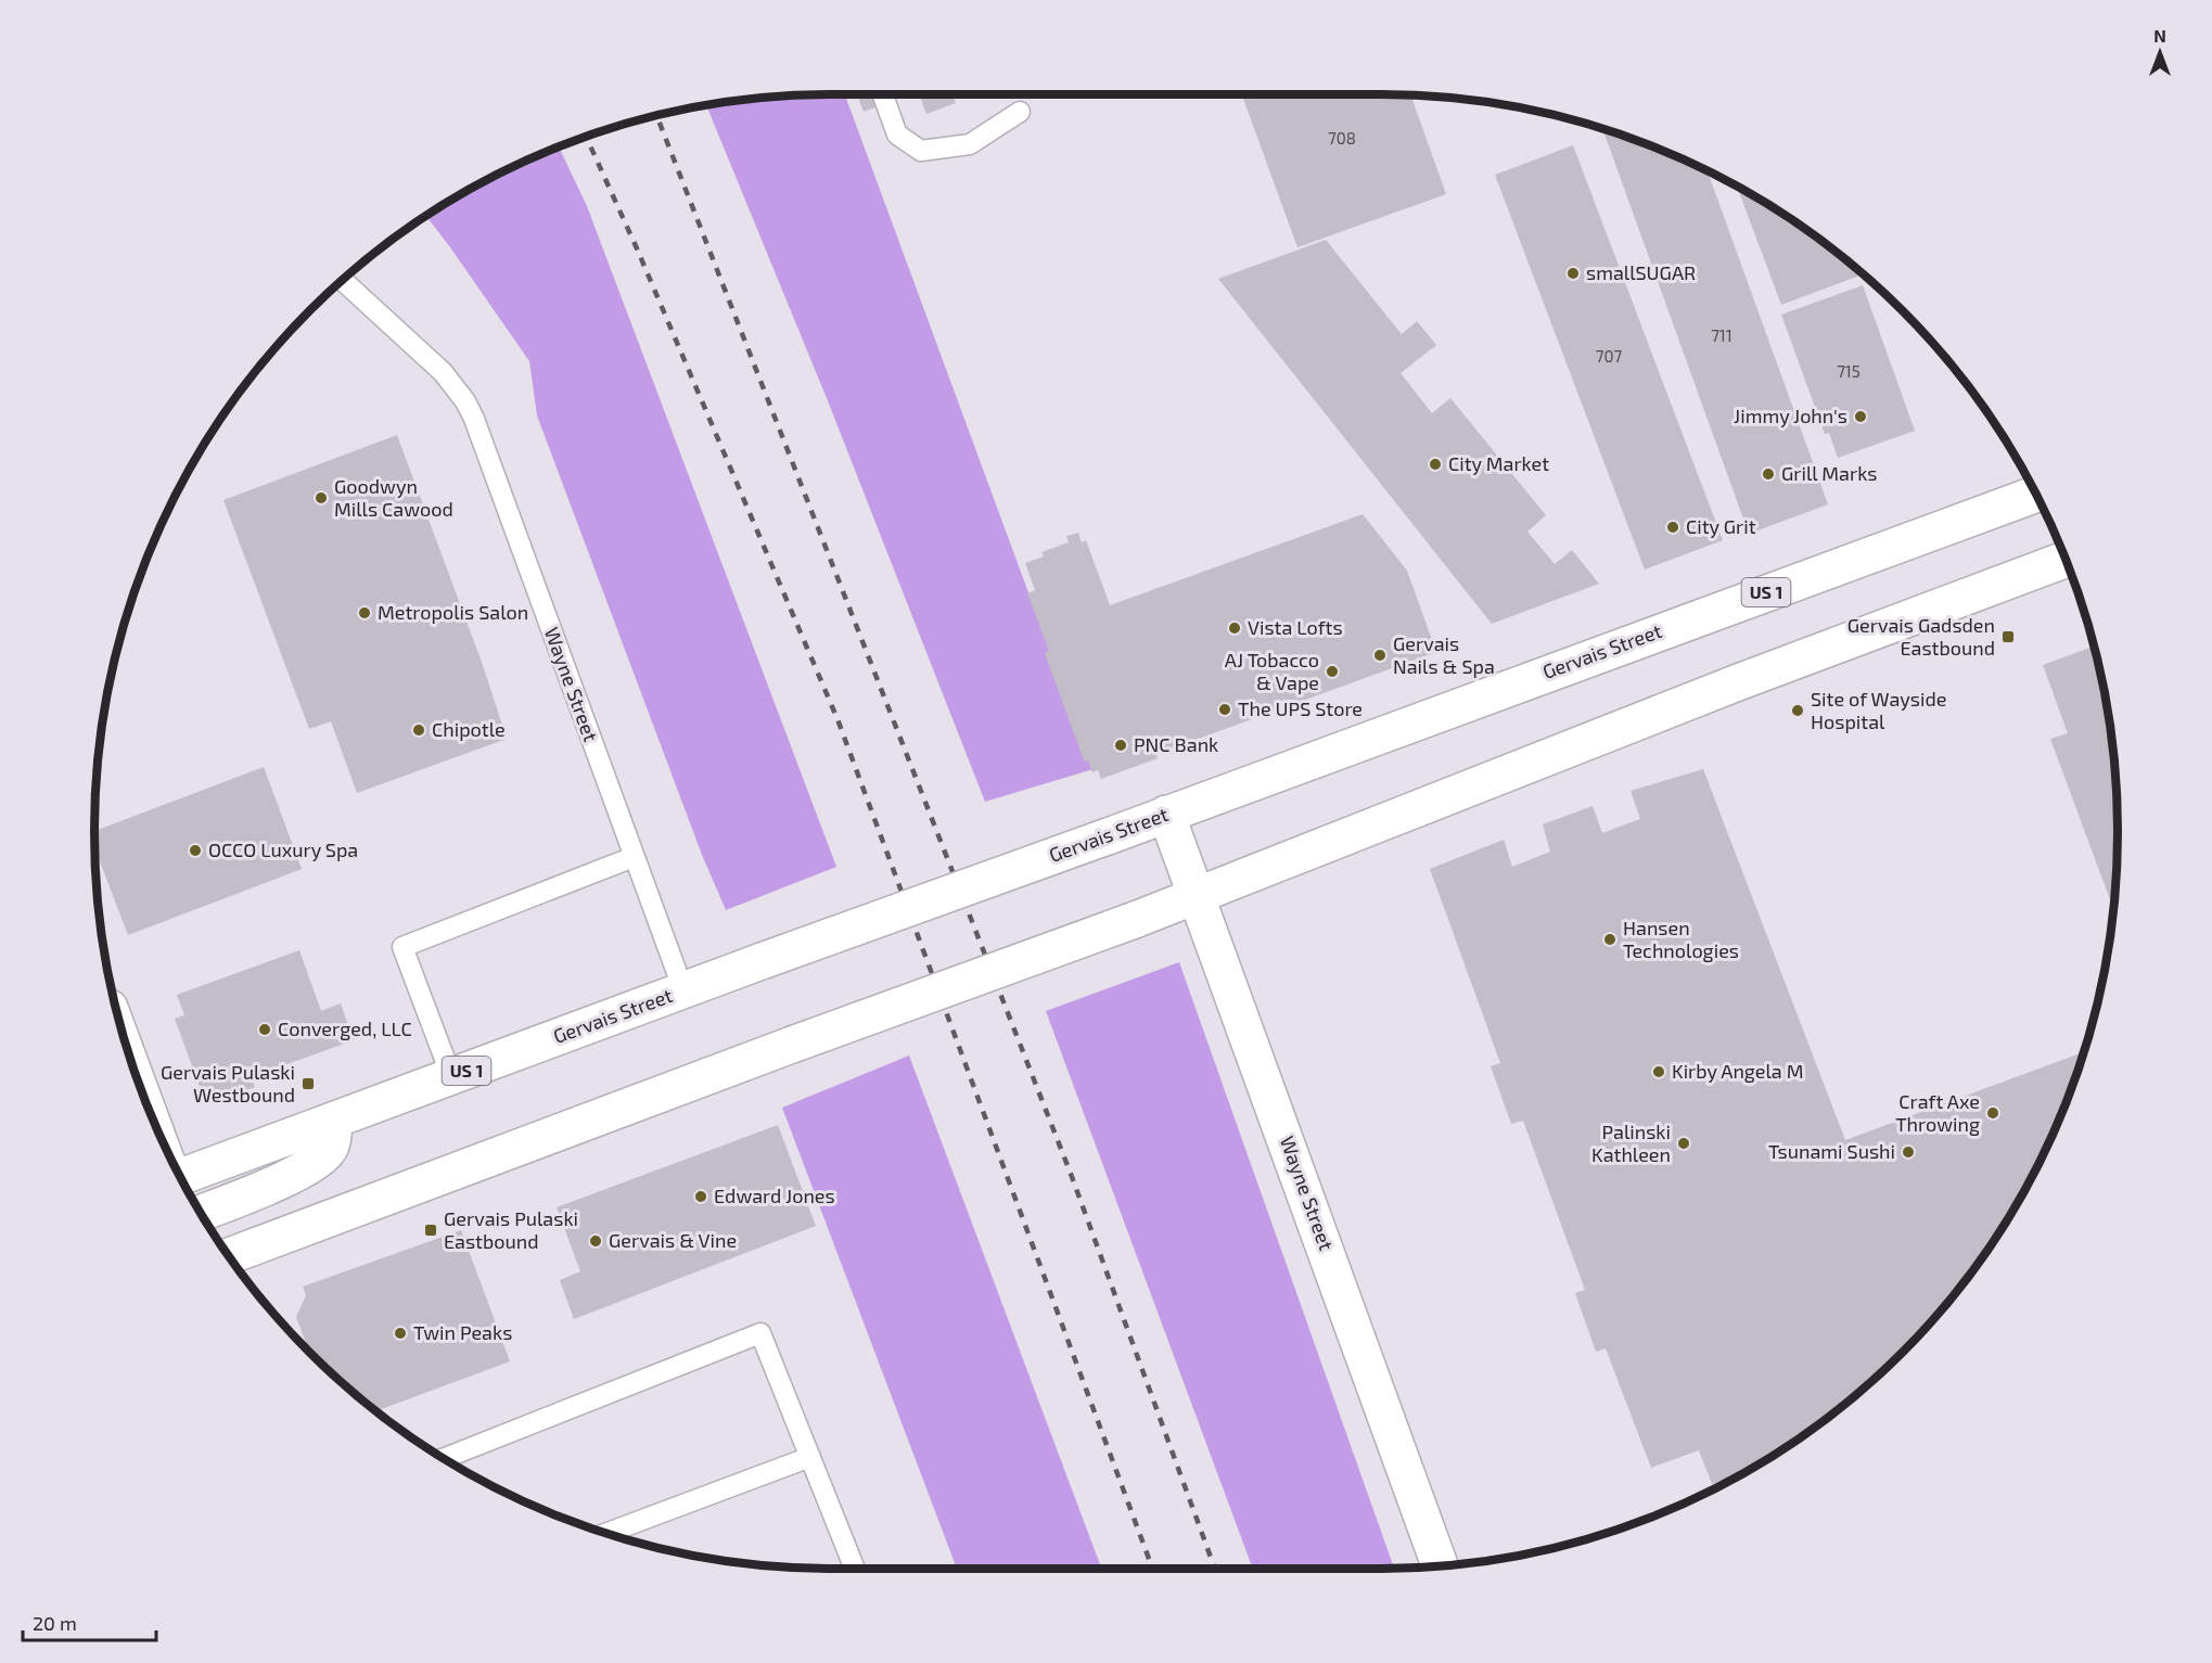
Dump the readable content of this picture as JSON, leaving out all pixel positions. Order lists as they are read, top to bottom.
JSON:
{
  "streets": {
    "main road": ["US 1", "Gervais Street", "Wayne Street"]
  },
  "crossings": [
    ["Gervais Street", "Wayne Street"]
  ],
  "places": {
    "other": [
      "smallSUGAR",
      "Jimmy John's",
      "City Market",
      "Grill Marks",
      "Goodwyn Mills Cawood",
      "City Grit",
      "Metropolis Salon",
      "Vista Lofts",
      "Gervais Nails & Spa",
      "AJ Tobacco & Vape",
      "The UPS Store",
      "Site of Wayside Hospital",
      "Chipotle",
      "PNC Bank",
      "OCCO Luxury Spa",
      "Hansen Technologies",
      "Converged, LLC",
      "Kirby Angela M",
      "Craft Axe Throwing",
      "Palinski Kathleen",
      "Tsunami Sushi",
      "Edward Jones",
      "Gervais & Vine",
      "Twin Peaks"
    ],
    "transit": ["Gervais Gadsden Eastbound", "Gervais Pulaski Westbound", "Gervais Pulaski Eastbound"]
  },
  "house_numbers": [
    "708",
    "711",
    "707",
    "715"
  ],
  "scale_bar": "20 m",
  "north": "top"
}
